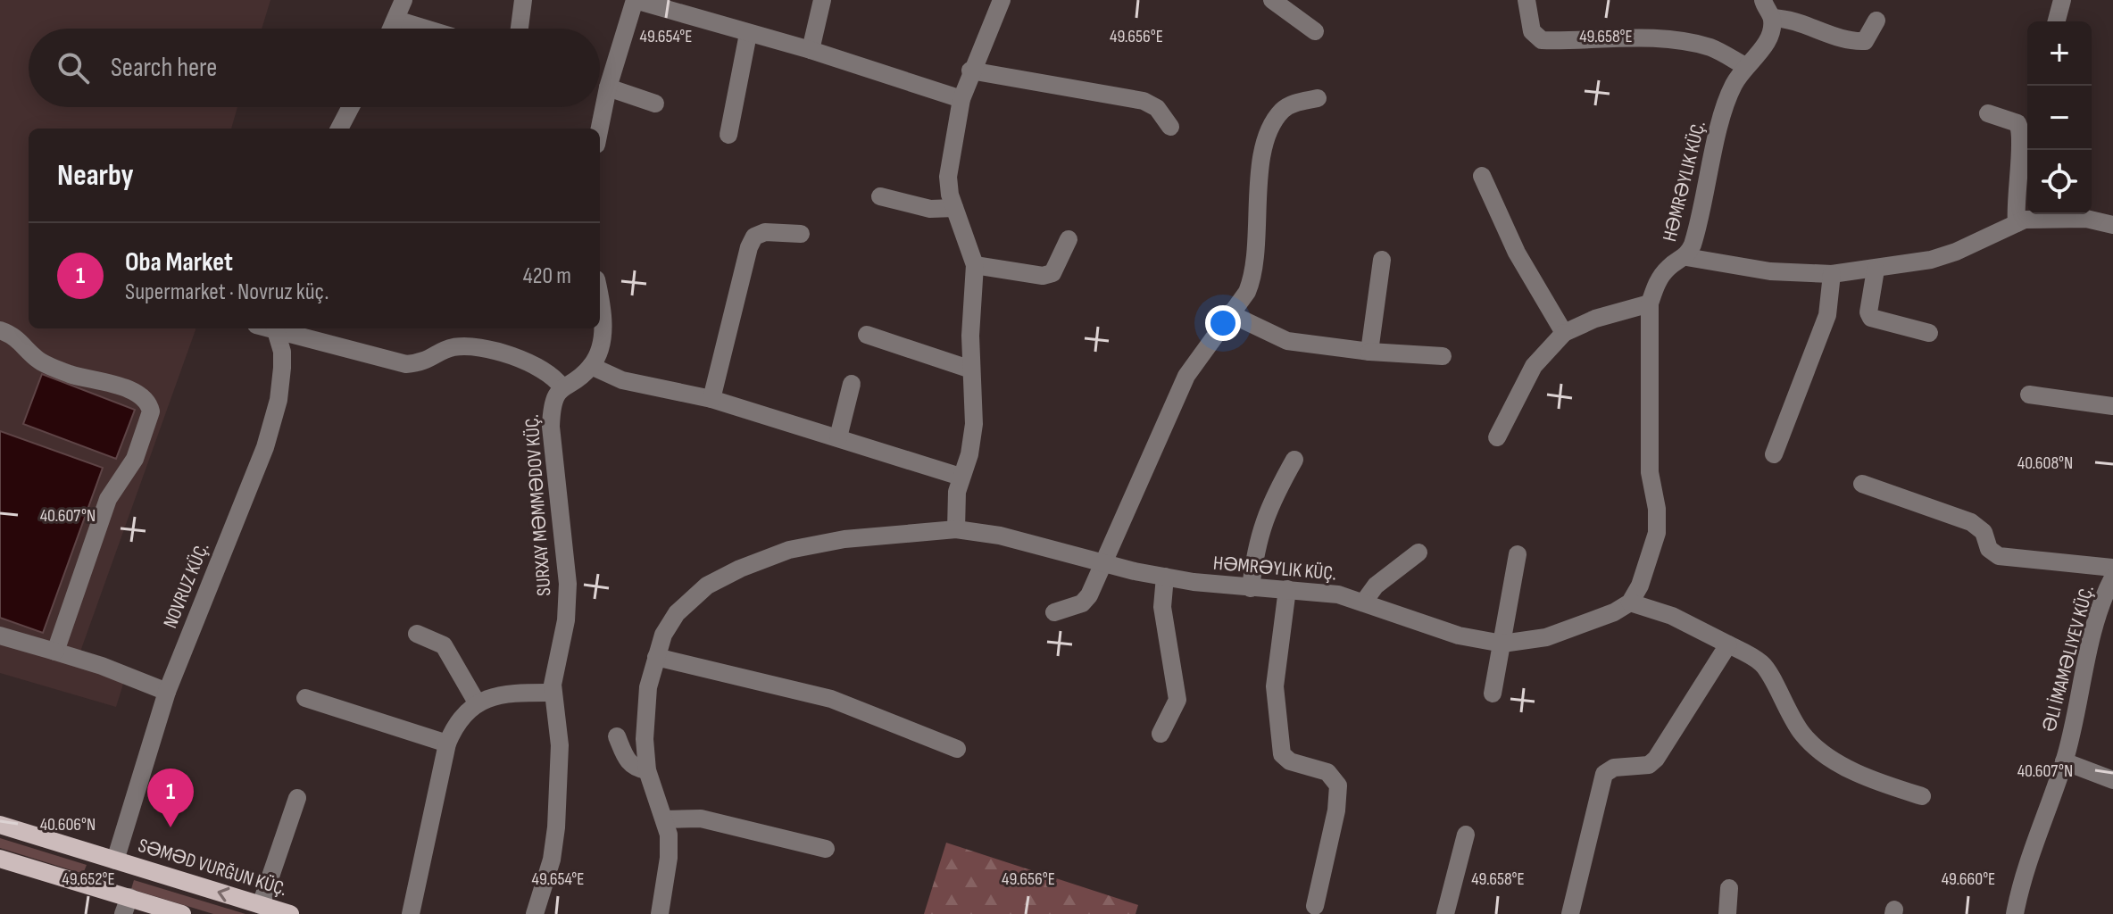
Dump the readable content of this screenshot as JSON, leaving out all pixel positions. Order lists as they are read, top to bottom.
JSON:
{
  "streets": {
    "main road": ["SƏMƏD VURĞUN KÜÇ."],
    "street": [
      "HƏMRƏYLIK KÜÇ.",
      "SURXAY MƏMMƏDOV KÜÇ.",
      "NOVRUZ KÜÇ.",
      "ƏLI İMAMƏLIYEV KÜÇ."
    ]
  },
  "crossings": [
    ["NOVRUZ KÜÇ.", "SƏMƏD VURĞUN KÜÇ."]
  ],
  "page": {
    "map_buttons": ["+", "−"],
    "search": "Search here",
    "heading": "Nearby",
    "list": [
      {
        "mark": "1",
        "name": "Oba Market",
        "note": "Supermarket · Novruz küç.",
        "value": "420 m"
      }
    ],
    "pins": "1"
  },
  "coordinates": [
    "49.654°E",
    "49.656°E",
    "49.658°E",
    "40.608°N",
    "40.607°N",
    "40.606°N",
    "49.652°E",
    "49.660°E"
  ]
}
